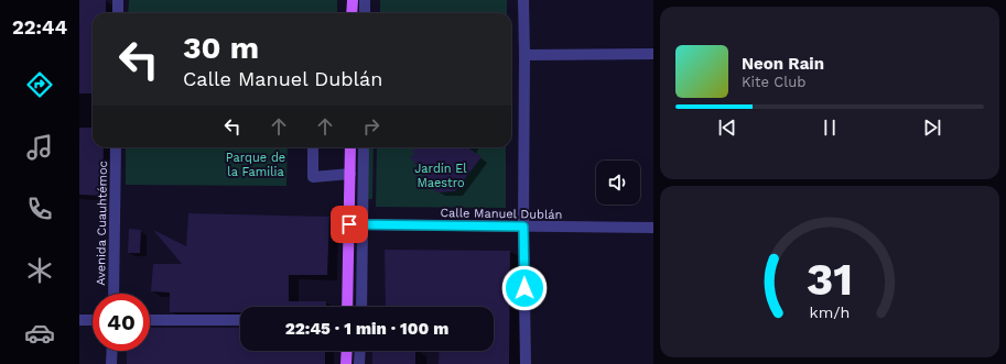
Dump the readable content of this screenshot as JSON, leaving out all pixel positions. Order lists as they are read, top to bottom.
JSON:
{
  "streets": {
    "street": ["Calle Manuel Dublán", "Avenida Cuauhtémoc"]
  },
  "parks": ["Parque de la Familia", "Jardín El Maestro"],
  "page": {
    "tabs": "22:44",
    "turn": ["30 m", "Calle Manuel Dublán"],
    "song": ["Neon Rain", "Kite Club"],
    "limit": "40",
    "trip": "22:45 · 1 min · 100 m",
    "gauge": ["31", "km/h"]
  }
}
